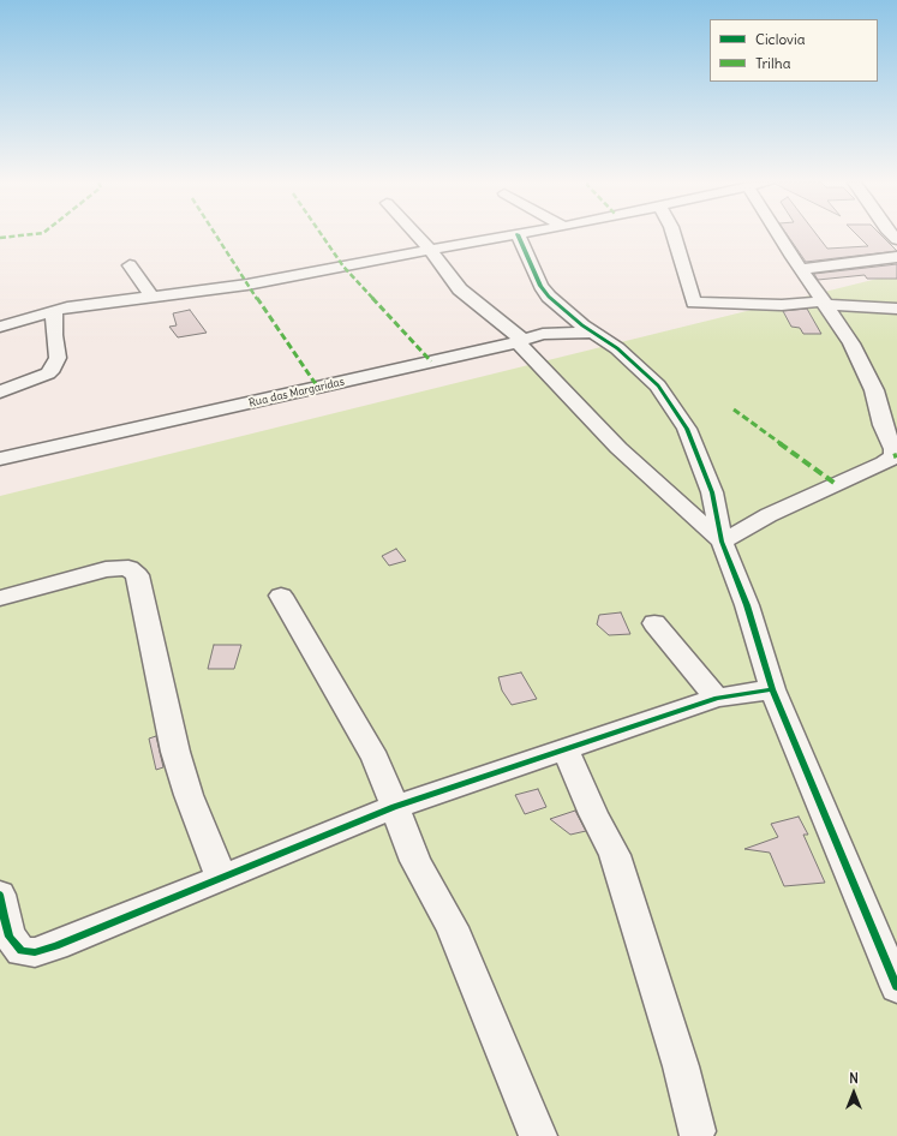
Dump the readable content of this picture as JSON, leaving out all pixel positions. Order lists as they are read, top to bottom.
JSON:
{
  "streets": {
    "street": ["Rua das Margaridas"]
  },
  "legend": ["Ciclovia", "Trilha"],
  "north": "top"
}
